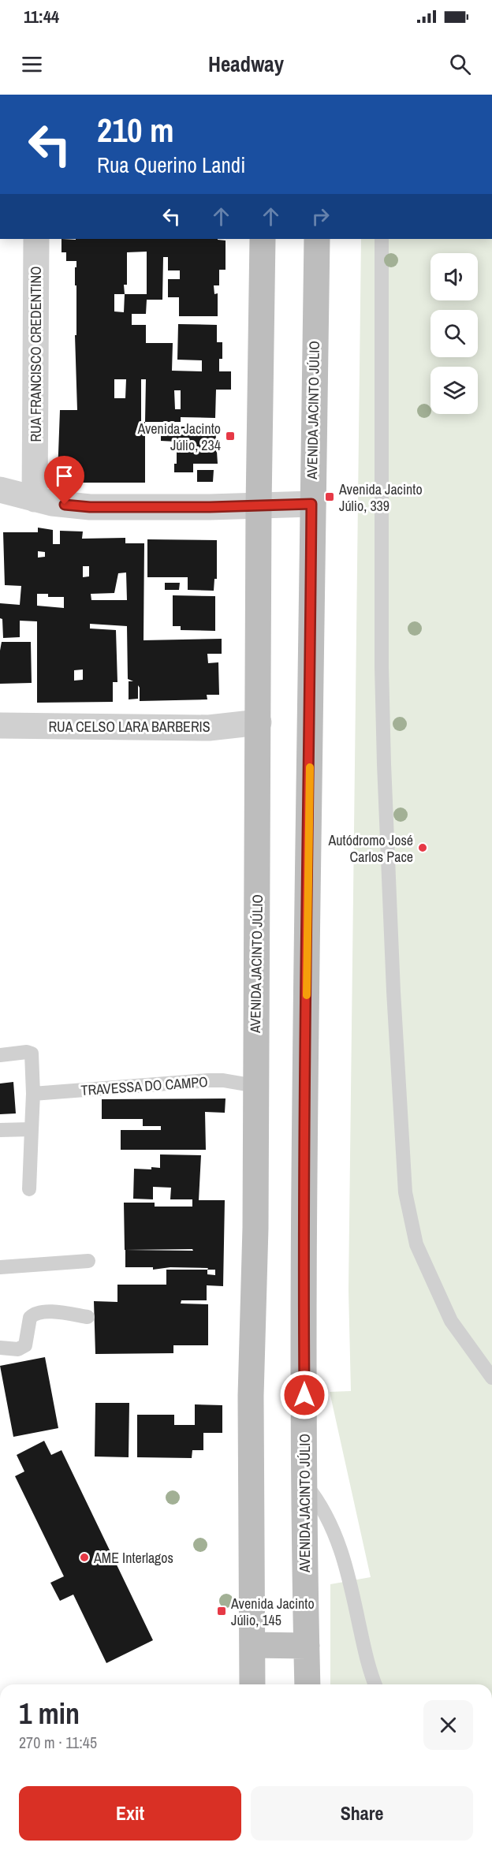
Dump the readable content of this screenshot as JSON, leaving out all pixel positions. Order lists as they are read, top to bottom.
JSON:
{
  "streets": {
    "street": ["RUA FRANCISCO CREDENTINO", "AVENIDA JACINTO JÚLIO", "RUA CELSO LARA BARBERIS"],
    "lane": ["TRAVESSA DO CAMPO"]
  },
  "crossings": [
    ["AVENIDA JACINTO JÚLIO", "RUA CELSO LARA BARBERIS"],
    ["AVENIDA JACINTO JÚLIO", "TRAVESSA DO CAMPO"]
  ],
  "places": {
    "transit": ["Avenida Jacinto Júlio, 234", "Avenida Jacinto Júlio, 339", "Avenida Jacinto Júlio, 145"],
    "other": ["Autódromo José Carlos Pace", "AME Interlagos"]
  },
  "page": {
    "status": "11:44",
    "header": "Headway",
    "turn": ["210 m", "Rua Querino Landi"],
    "heading": ["1 min", "270 m · 11:45"],
    "buttons": ["Exit", "Share"]
  }
}
